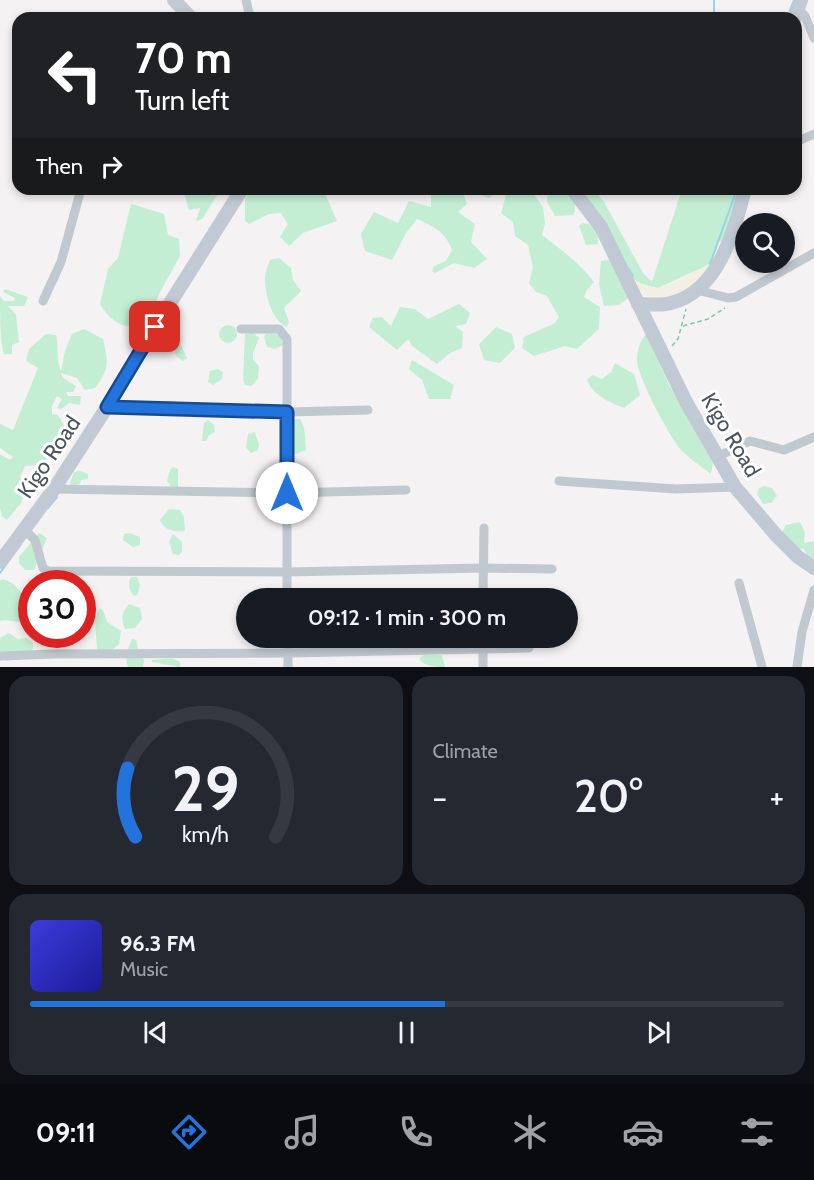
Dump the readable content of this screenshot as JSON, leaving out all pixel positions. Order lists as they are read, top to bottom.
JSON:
{
  "streets": {
    "street": ["Kigo Road"]
  },
  "page": {
    "turn": ["70 m", "Turn left"],
    "then": "Then",
    "limit": "30",
    "trip": "09:12 · 1 min · 300 m",
    "tile": "Climate",
    "heat": ["−", "20°", "+"],
    "song": ["96.3 FM", "Music"],
    "tabs": "09:11",
    "gauge": ["29", "km/h"]
  }
}
